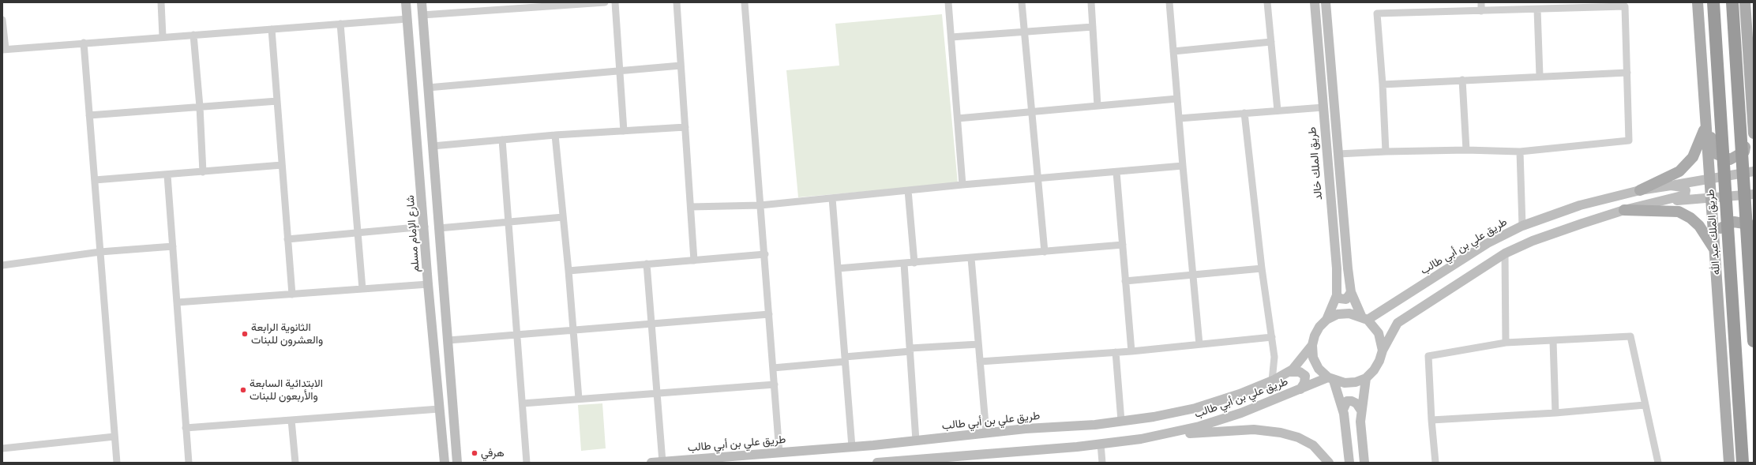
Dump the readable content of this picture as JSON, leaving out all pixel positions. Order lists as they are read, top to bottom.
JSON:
{
  "streets": {
    "highway": ["طريق الملك عبد الله"],
    "main road": ["طريق الملك خالد", "شارع الإمام مسلم", "طريق علي بن أبي طالب"]
  },
  "crossings": [
    ["طريق الملك خالد", "طريق علي بن أبي طالب"],
    ["طريق الملك عبد الله", "طريق علي بن أبي طالب"]
  ],
  "places": ["الثانوية الرابعة والعشرون للبنات", "الابتدائية السابعة والأربعون للبنات", "هرفي"]
}
